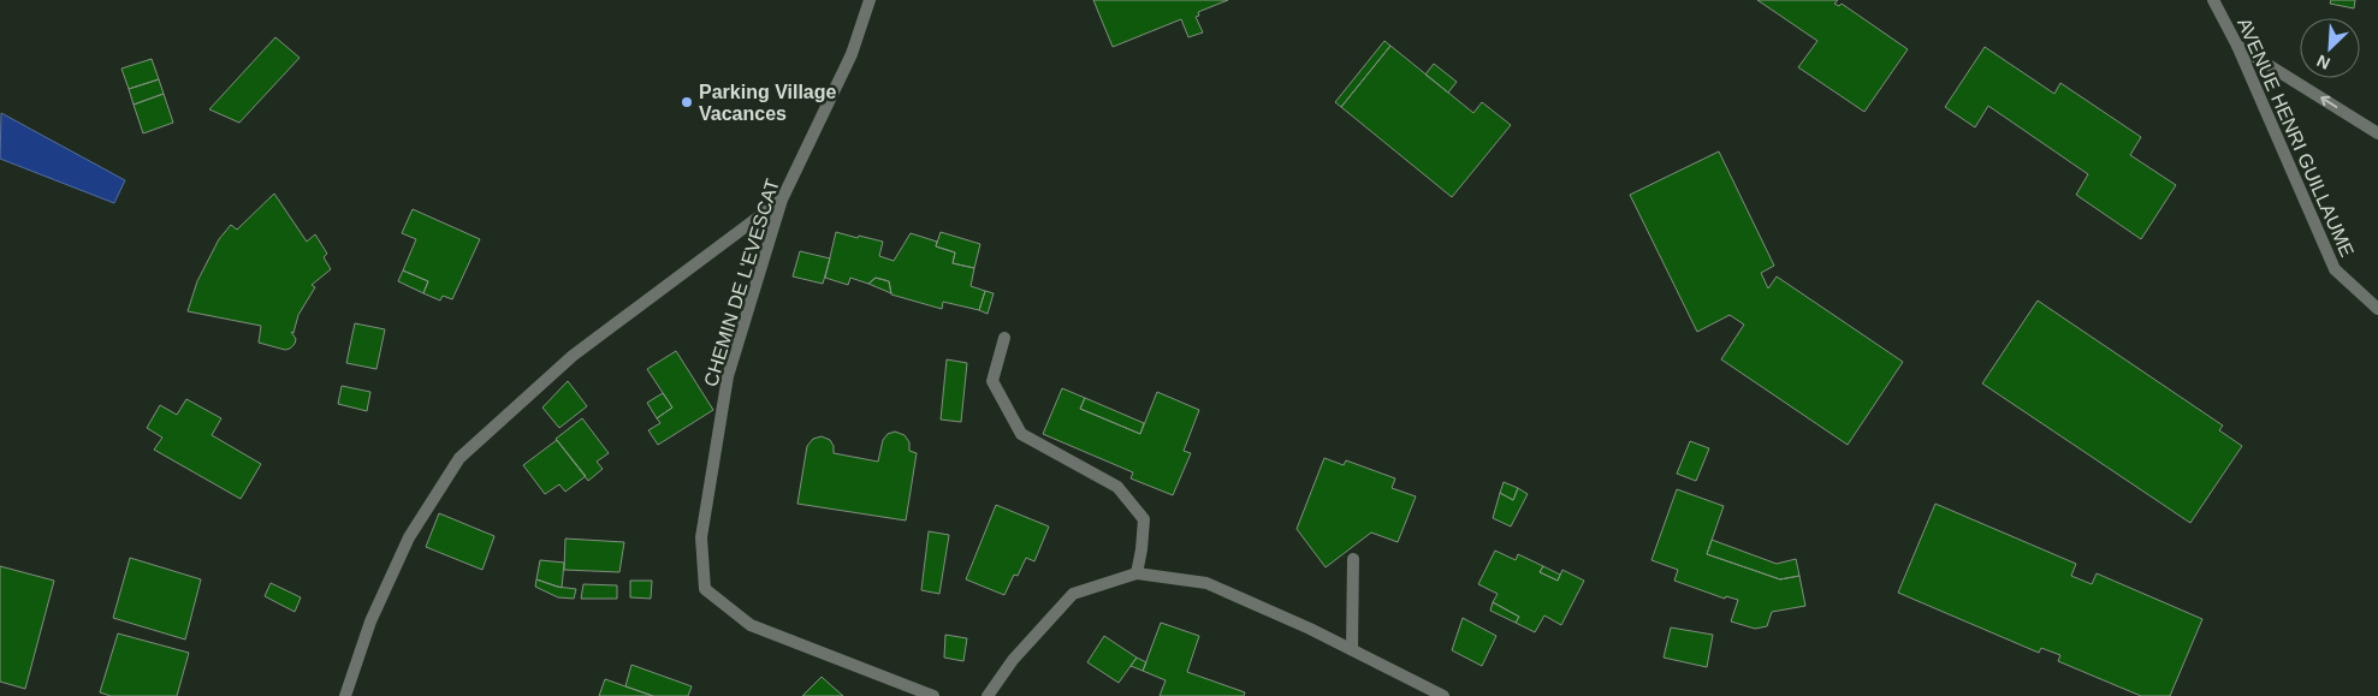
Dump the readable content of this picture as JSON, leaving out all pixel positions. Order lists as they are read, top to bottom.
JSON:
{
  "streets": {
    "street": ["AVENUE HENRI GUILLAUME", "CHEMIN DE L'EVESCAT"]
  },
  "places": ["Parking Village Vacances"],
  "north": "bottom left"
}
